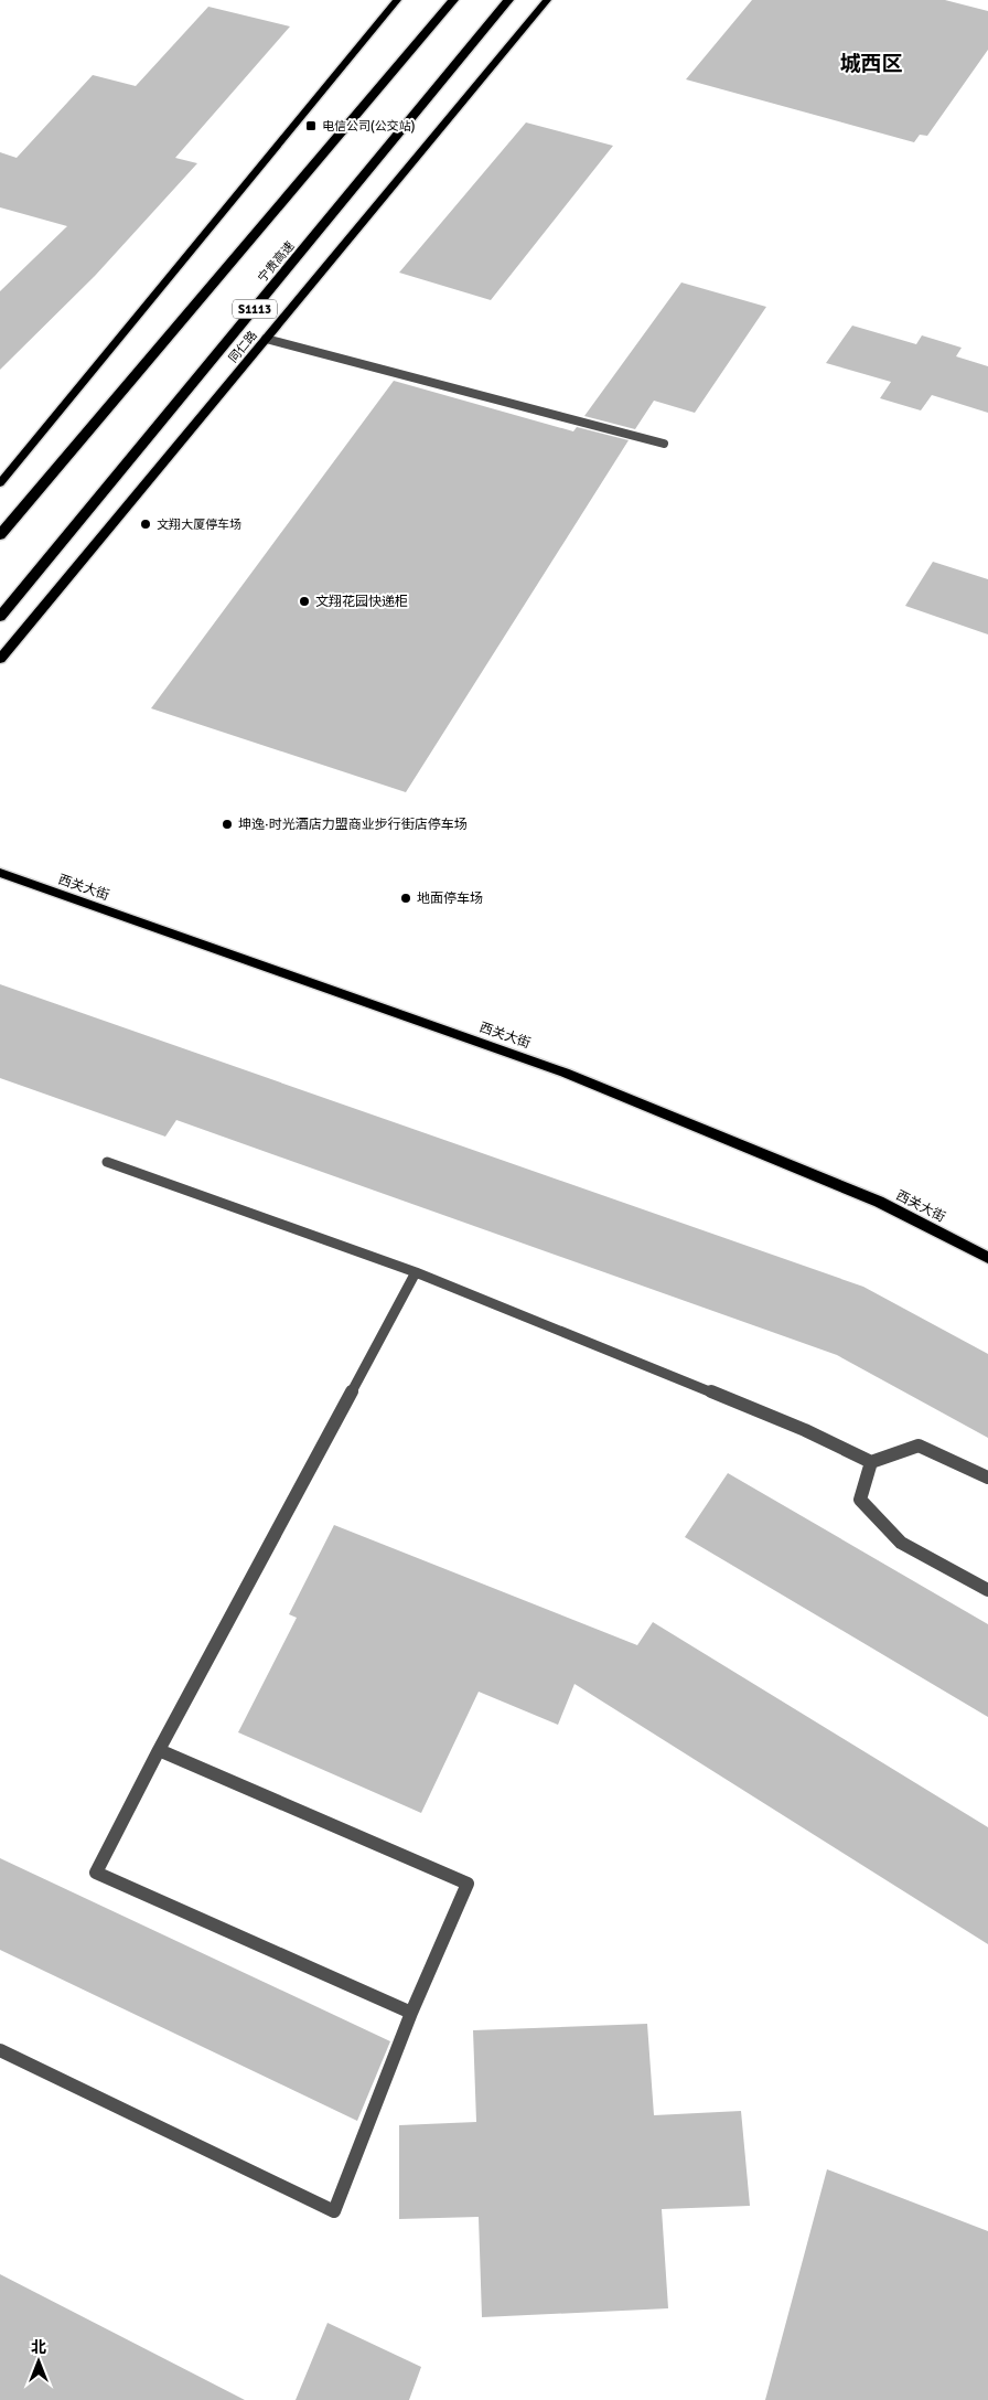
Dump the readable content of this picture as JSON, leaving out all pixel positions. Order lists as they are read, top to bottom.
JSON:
{
  "streets": {
    "highway": ["宁贵高速", "S1113"],
    "main road": ["同仁路", "西关大街"]
  },
  "districts": ["城西区"],
  "places": {
    "transit": ["电信公司(公交站)"],
    "other": [
      "文翔大厦停车场",
      "文翔花园快递柜",
      "坤逸·时光酒店力盟商业步行街店停车场",
      "地面停车场"
    ]
  },
  "north": "top"
}
